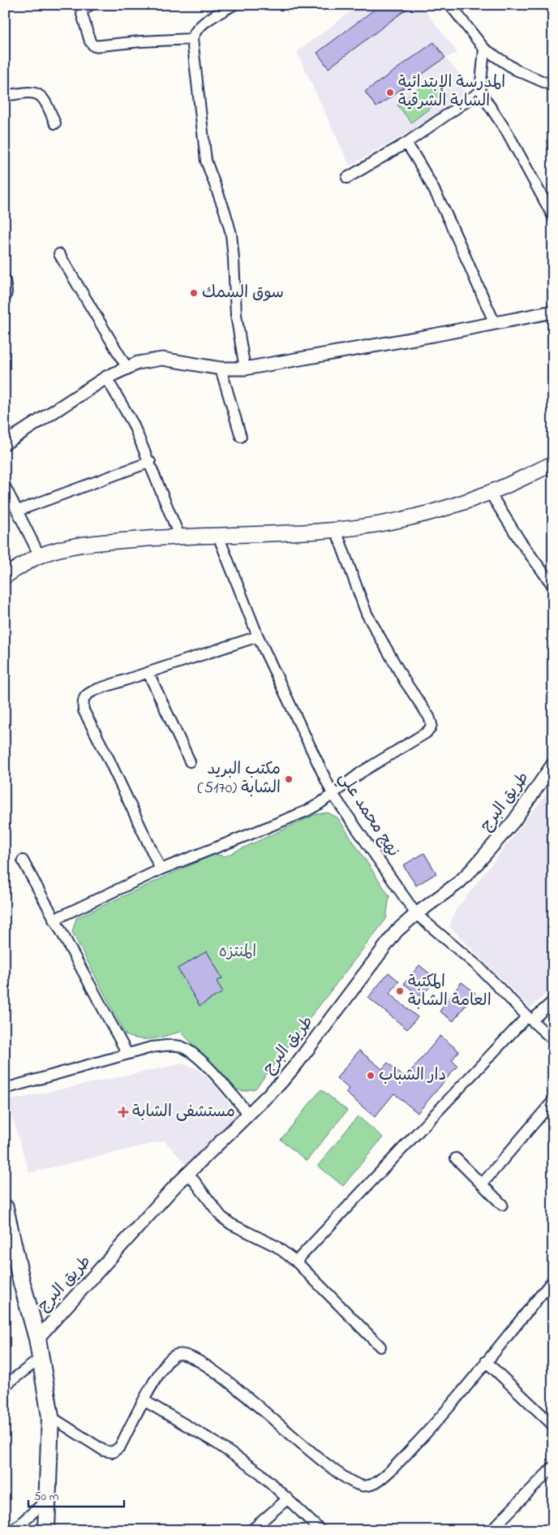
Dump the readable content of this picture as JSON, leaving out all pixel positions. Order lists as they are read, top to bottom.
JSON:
{
  "streets": {
    "street": ["طريق البرج", "نهج محمد علي"]
  },
  "crossings": [
    ["طريق البرج", "نهج محمد علي"]
  ],
  "parks": ["المنتزه"],
  "places": {
    "other": [
      "المدرسة الإبتدائية الشابة الشرقية",
      "سوق السمك",
      "مكتب البريد الشابة (5170)",
      "المكتبة العامة الشابة",
      "دار الشباب"
    ],
    "health": ["مستشفى الشابة"]
  },
  "scale_bar": "50 m"
}
